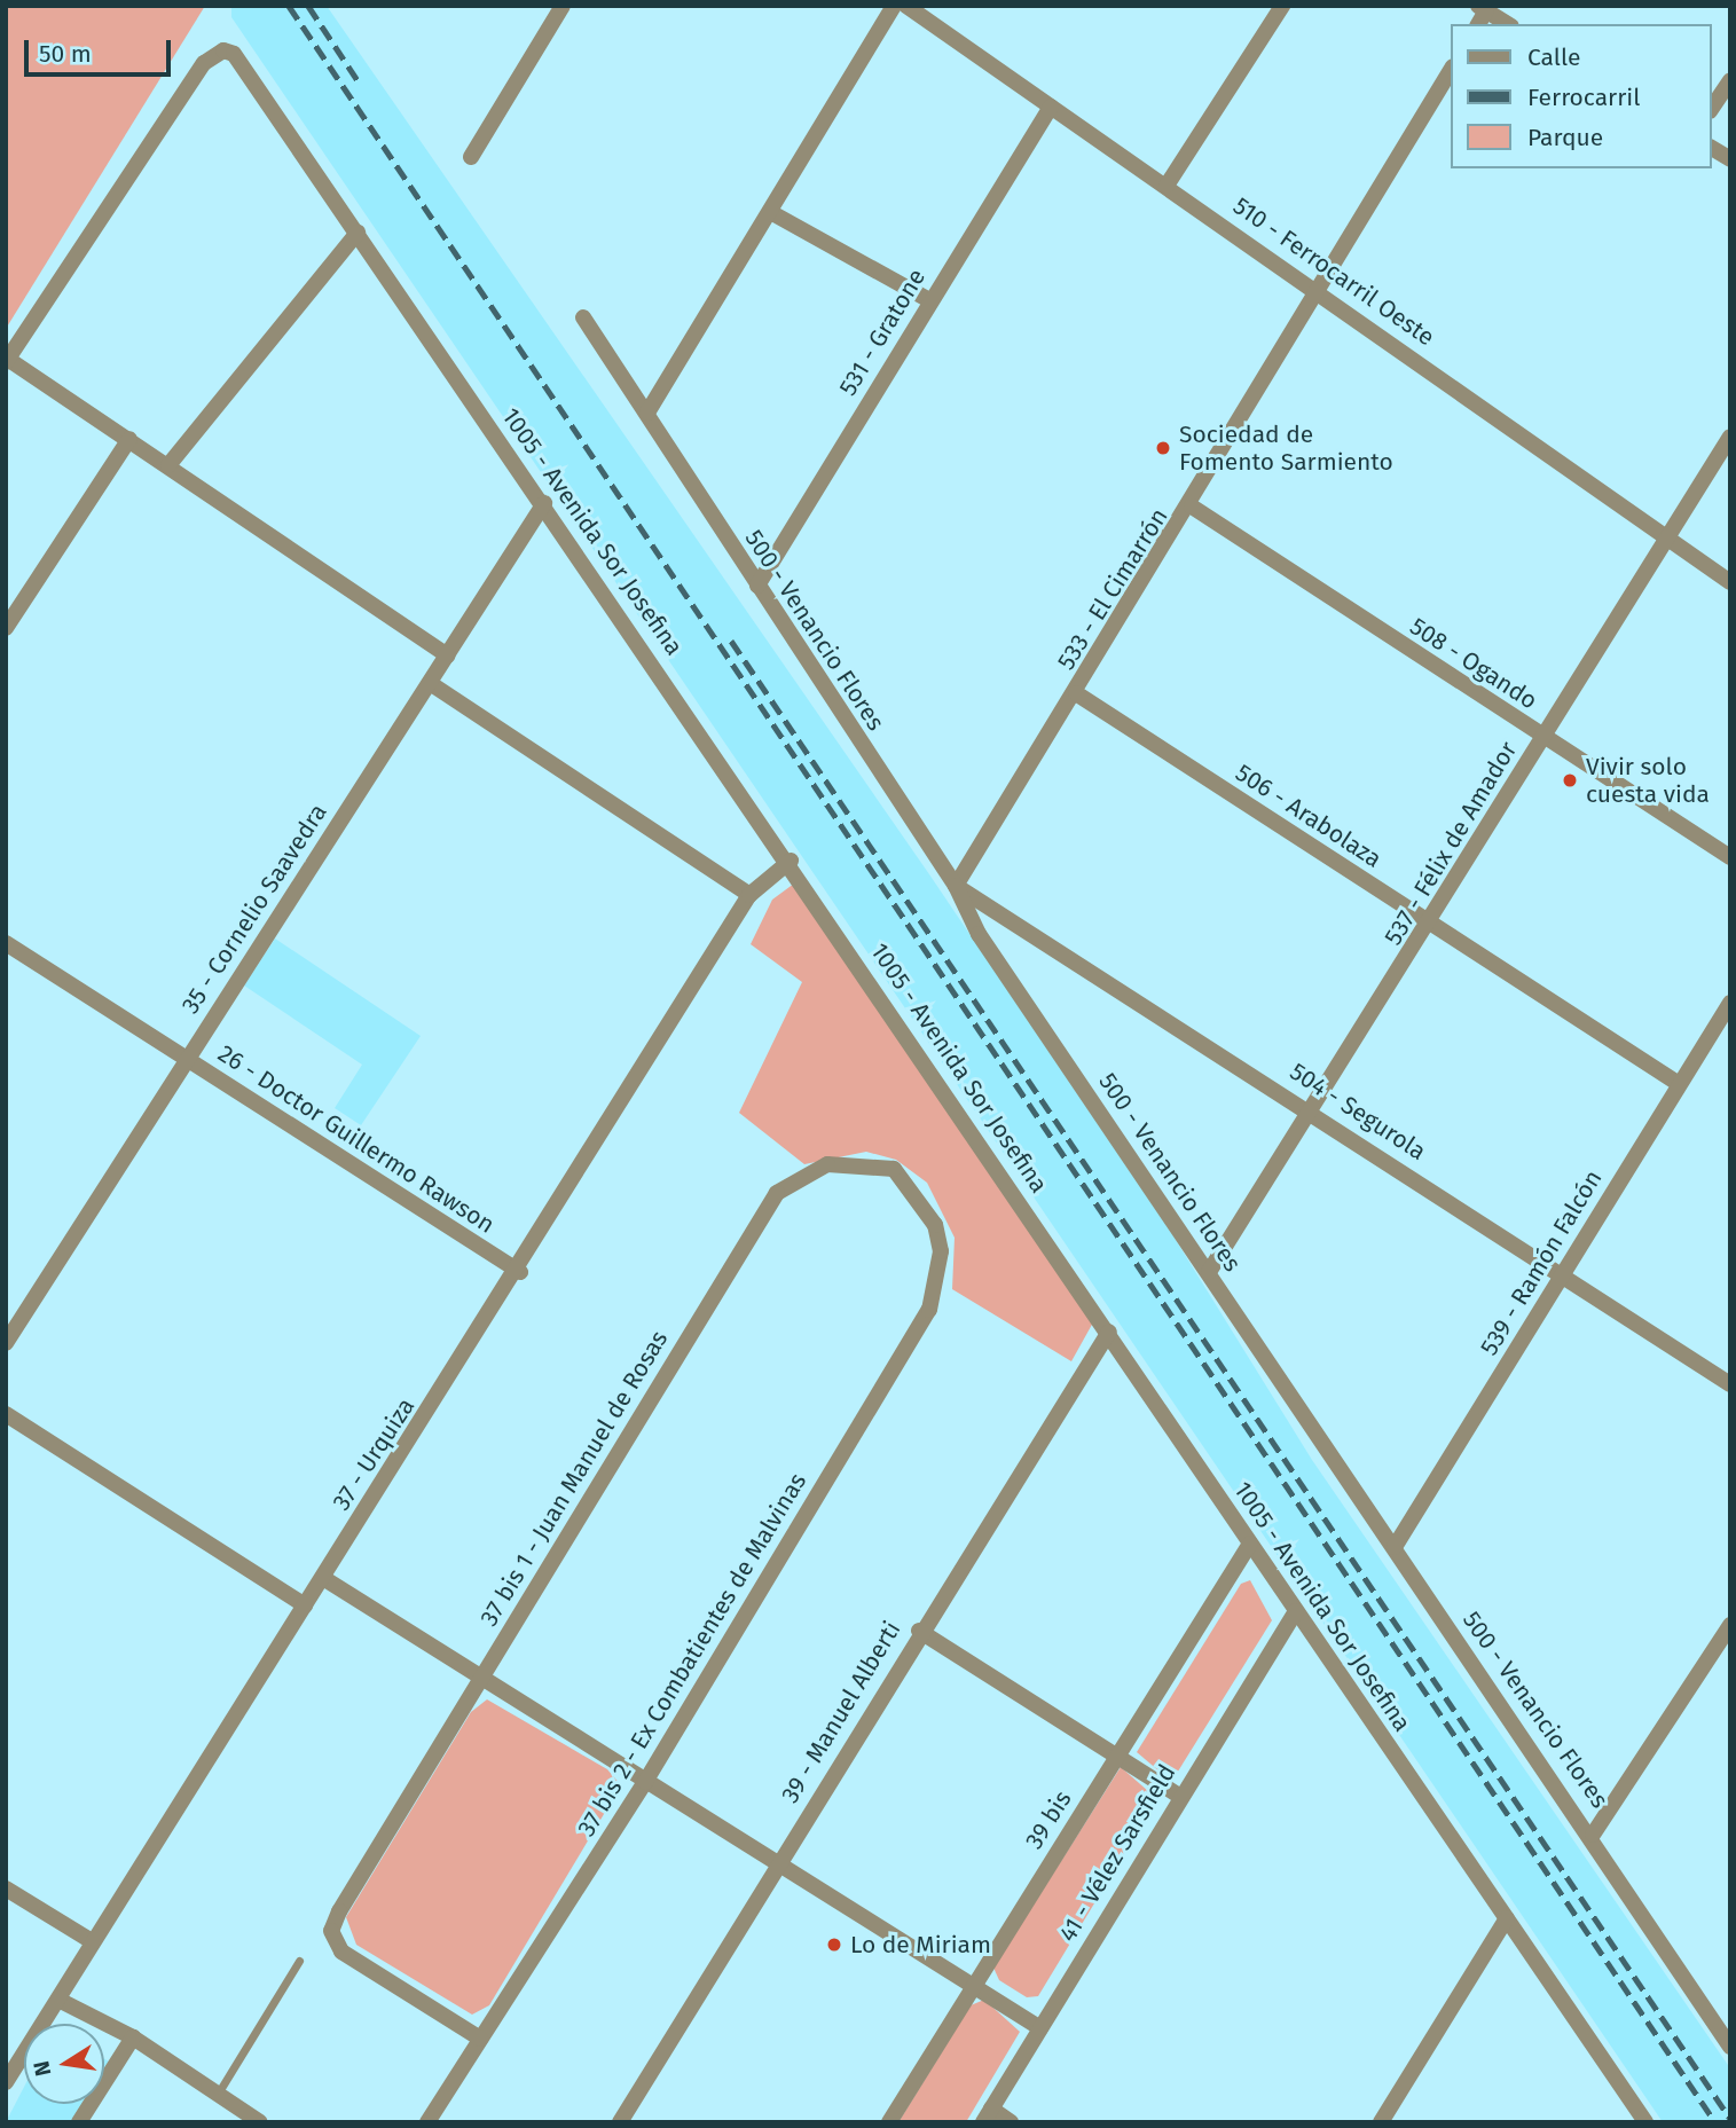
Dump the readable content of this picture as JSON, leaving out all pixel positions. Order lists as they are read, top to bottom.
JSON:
{
  "streets": {
    "street": [
      "510 - Ferrocarril Oeste",
      "531 - Gratone",
      "1005 - Avenida Sor Josefina",
      "533 - El Cimarrón",
      "500 - Venancio Flores",
      "508 - Ogando",
      "506 - Arabolaza",
      "537 - Félix de Amador",
      "35 - Cornelio Saavedra",
      "504 - Segurola",
      "26 - Doctor Guillermo Rawson",
      "539 - Ramón Falcón",
      "37 - Urquiza",
      "37 bis 1 - Juan Manuel de Rosas",
      "37 bis 2 - Ex Combatientes de Malvinas",
      "39 - Manuel Alberti",
      "39 bis",
      "41 - Vélez Sarsfield"
    ]
  },
  "crossings": [
    ["510 - Ferrocarril Oeste", "531 - Gratone"],
    ["510 - Ferrocarril Oeste", "533 - El Cimarrón"],
    ["510 - Ferrocarril Oeste", "537 - Félix de Amador"],
    ["531 - Gratone", "500 - Venancio Flores"],
    ["1005 - Avenida Sor Josefina", "35 - Cornelio Saavedra"],
    ["1005 - Avenida Sor Josefina", "37 - Urquiza"],
    ["1005 - Avenida Sor Josefina", "39 - Manuel Alberti"],
    ["1005 - Avenida Sor Josefina", "39 bis"],
    ["1005 - Avenida Sor Josefina", "41 - Vélez Sarsfield"],
    ["533 - El Cimarrón", "500 - Venancio Flores"],
    ["533 - El Cimarrón", "508 - Ogando"],
    ["533 - El Cimarrón", "506 - Arabolaza"],
    ["533 - El Cimarrón", "504 - Segurola"],
    ["500 - Venancio Flores", "537 - Félix de Amador"],
    ["500 - Venancio Flores", "504 - Segurola"],
    ["500 - Venancio Flores", "539 - Ramón Falcón"],
    ["508 - Ogando", "537 - Félix de Amador"],
    ["506 - Arabolaza", "537 - Félix de Amador"],
    ["506 - Arabolaza", "539 - Ramón Falcón"],
    ["537 - Félix de Amador", "504 - Segurola"],
    ["35 - Cornelio Saavedra", "26 - Doctor Guillermo Rawson"],
    ["504 - Segurola", "539 - Ramón Falcón"],
    ["26 - Doctor Guillermo Rawson", "37 - Urquiza"],
    ["37 bis 1 - Juan Manuel de Rosas", "37 bis 2 - Ex Combatientes de Malvinas"]
  ],
  "places": ["Sociedad de Fomento Sarmiento", "Vivir solo cuesta vida", "Lo de Miriam"],
  "legend": ["Calle", "Ferrocarril", "Parque"],
  "scale_bar": "50 m",
  "north": "left"
}
